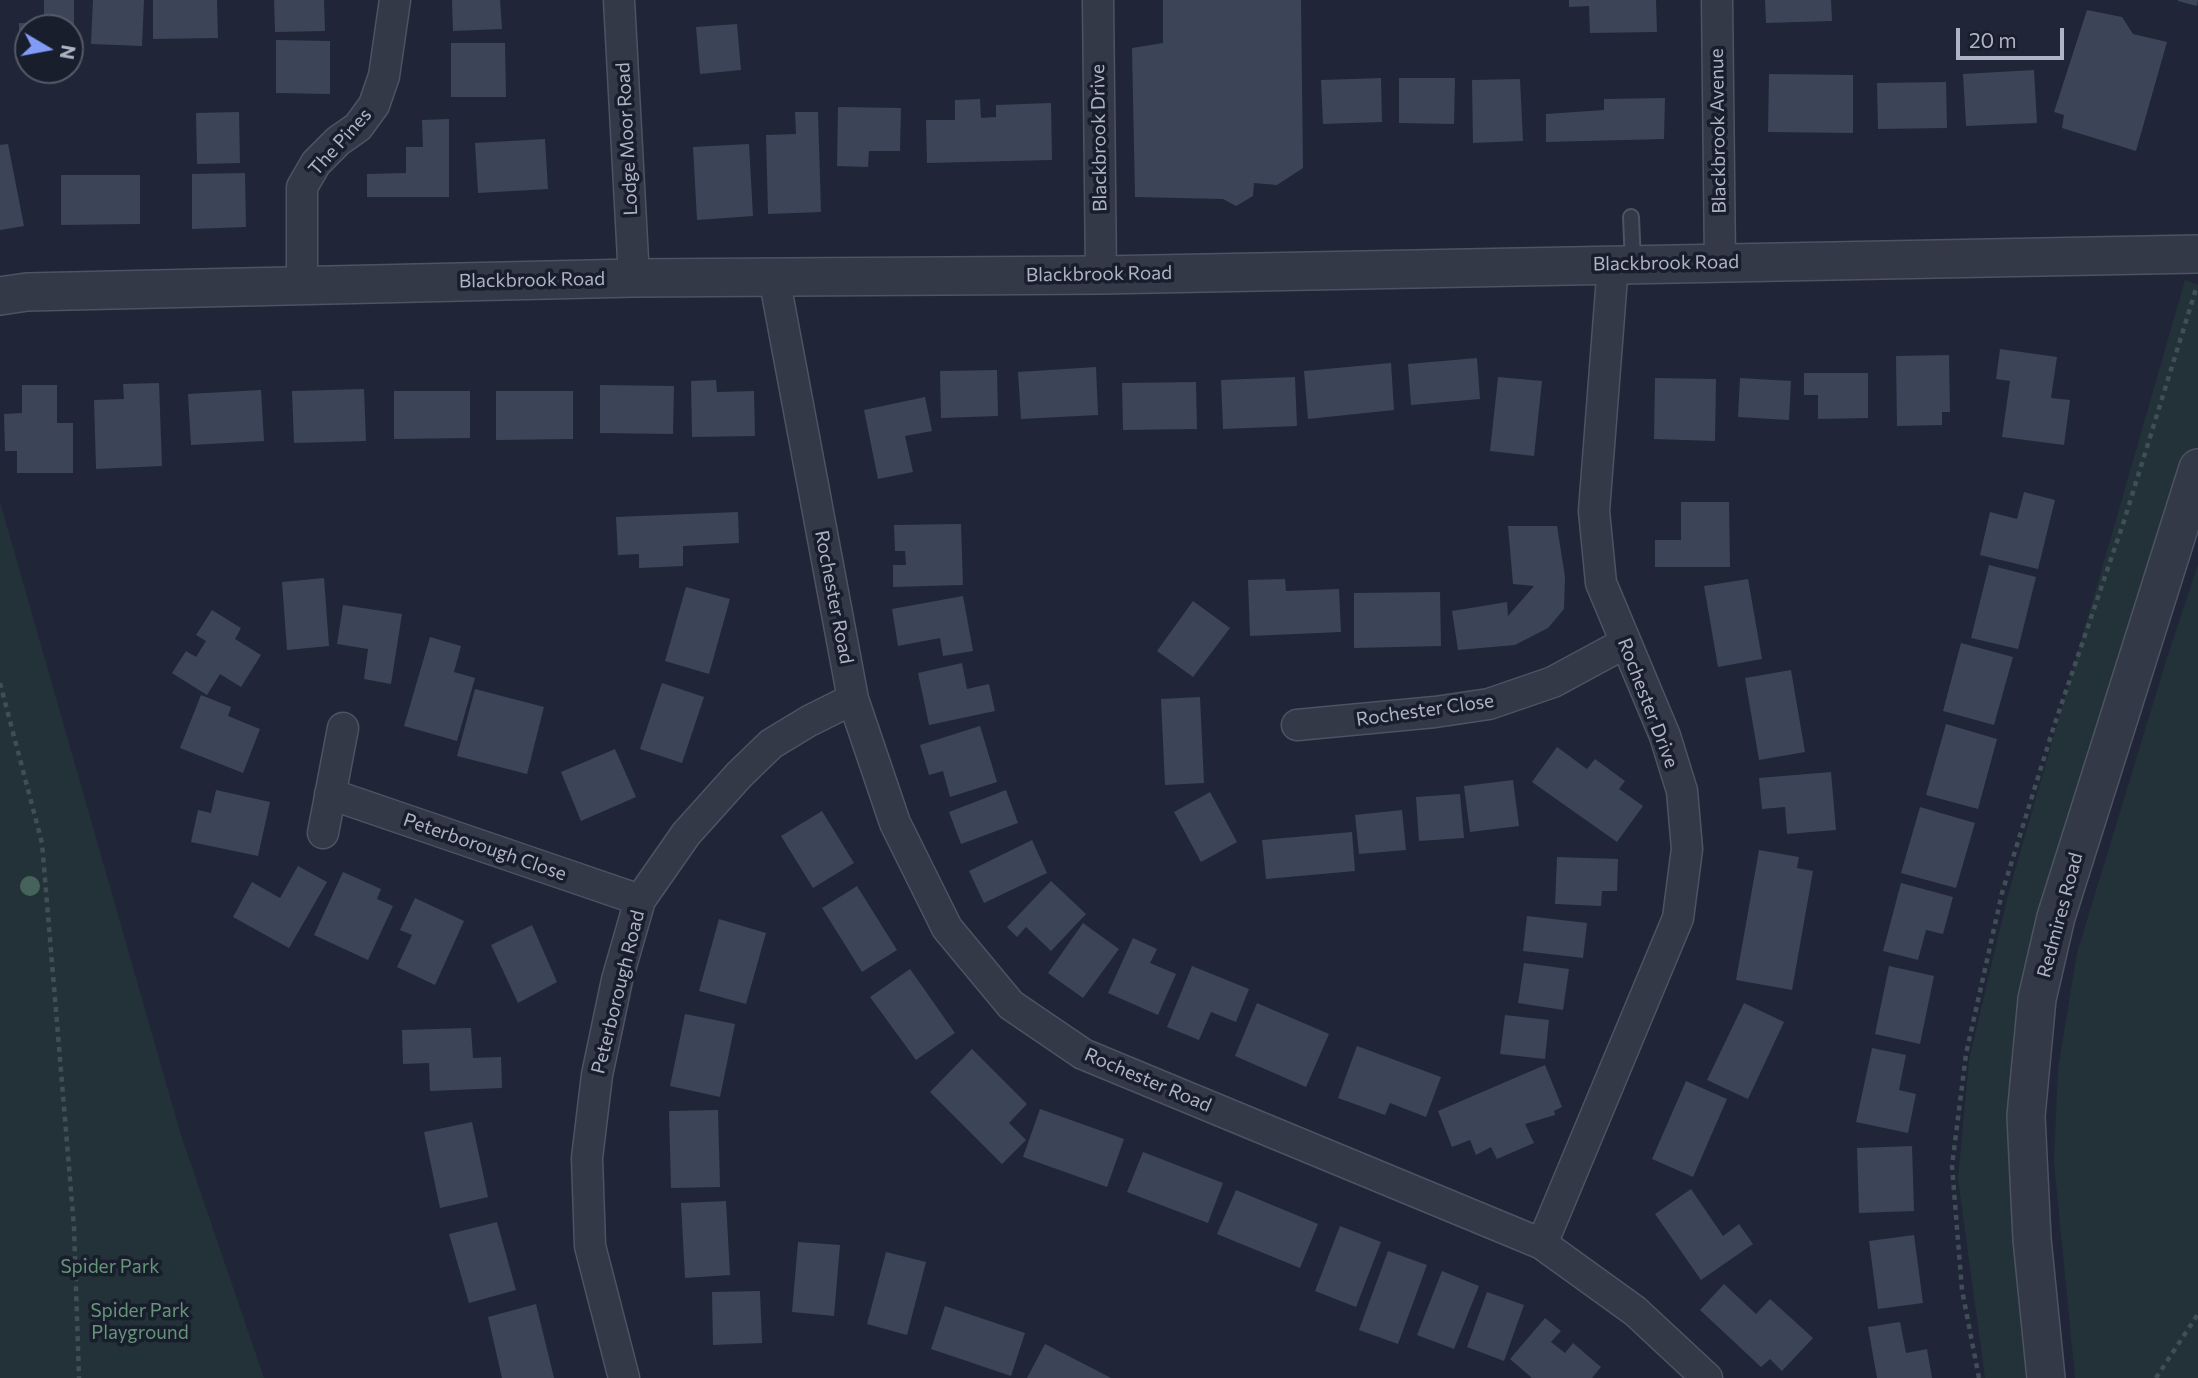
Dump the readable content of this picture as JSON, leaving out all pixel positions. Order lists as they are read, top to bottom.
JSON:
{
  "streets": {
    "street": [
      "Blackbrook Avenue",
      "Blackbrook Drive",
      "Lodge Moor Road",
      "The Pines",
      "Blackbrook Road",
      "Rochester Road",
      "Rochester Drive",
      "Rochester Close",
      "Peterborough Close",
      "Redmires Road",
      "Peterborough Road"
    ]
  },
  "crossings": [
    ["Blackbrook Avenue", "Blackbrook Road"],
    ["Blackbrook Drive", "Blackbrook Road"],
    ["Lodge Moor Road", "Blackbrook Road"],
    ["The Pines", "Blackbrook Road"],
    ["Blackbrook Road", "Rochester Road"],
    ["Blackbrook Road", "Rochester Drive"],
    ["Rochester Road", "Rochester Drive"],
    ["Rochester Road", "Peterborough Road"],
    ["Rochester Drive", "Rochester Close"],
    ["Peterborough Close", "Peterborough Road"]
  ],
  "parks": ["Spider Park", "Spider Park Playground"],
  "scale_bar": "20 m",
  "north": "right"
}
